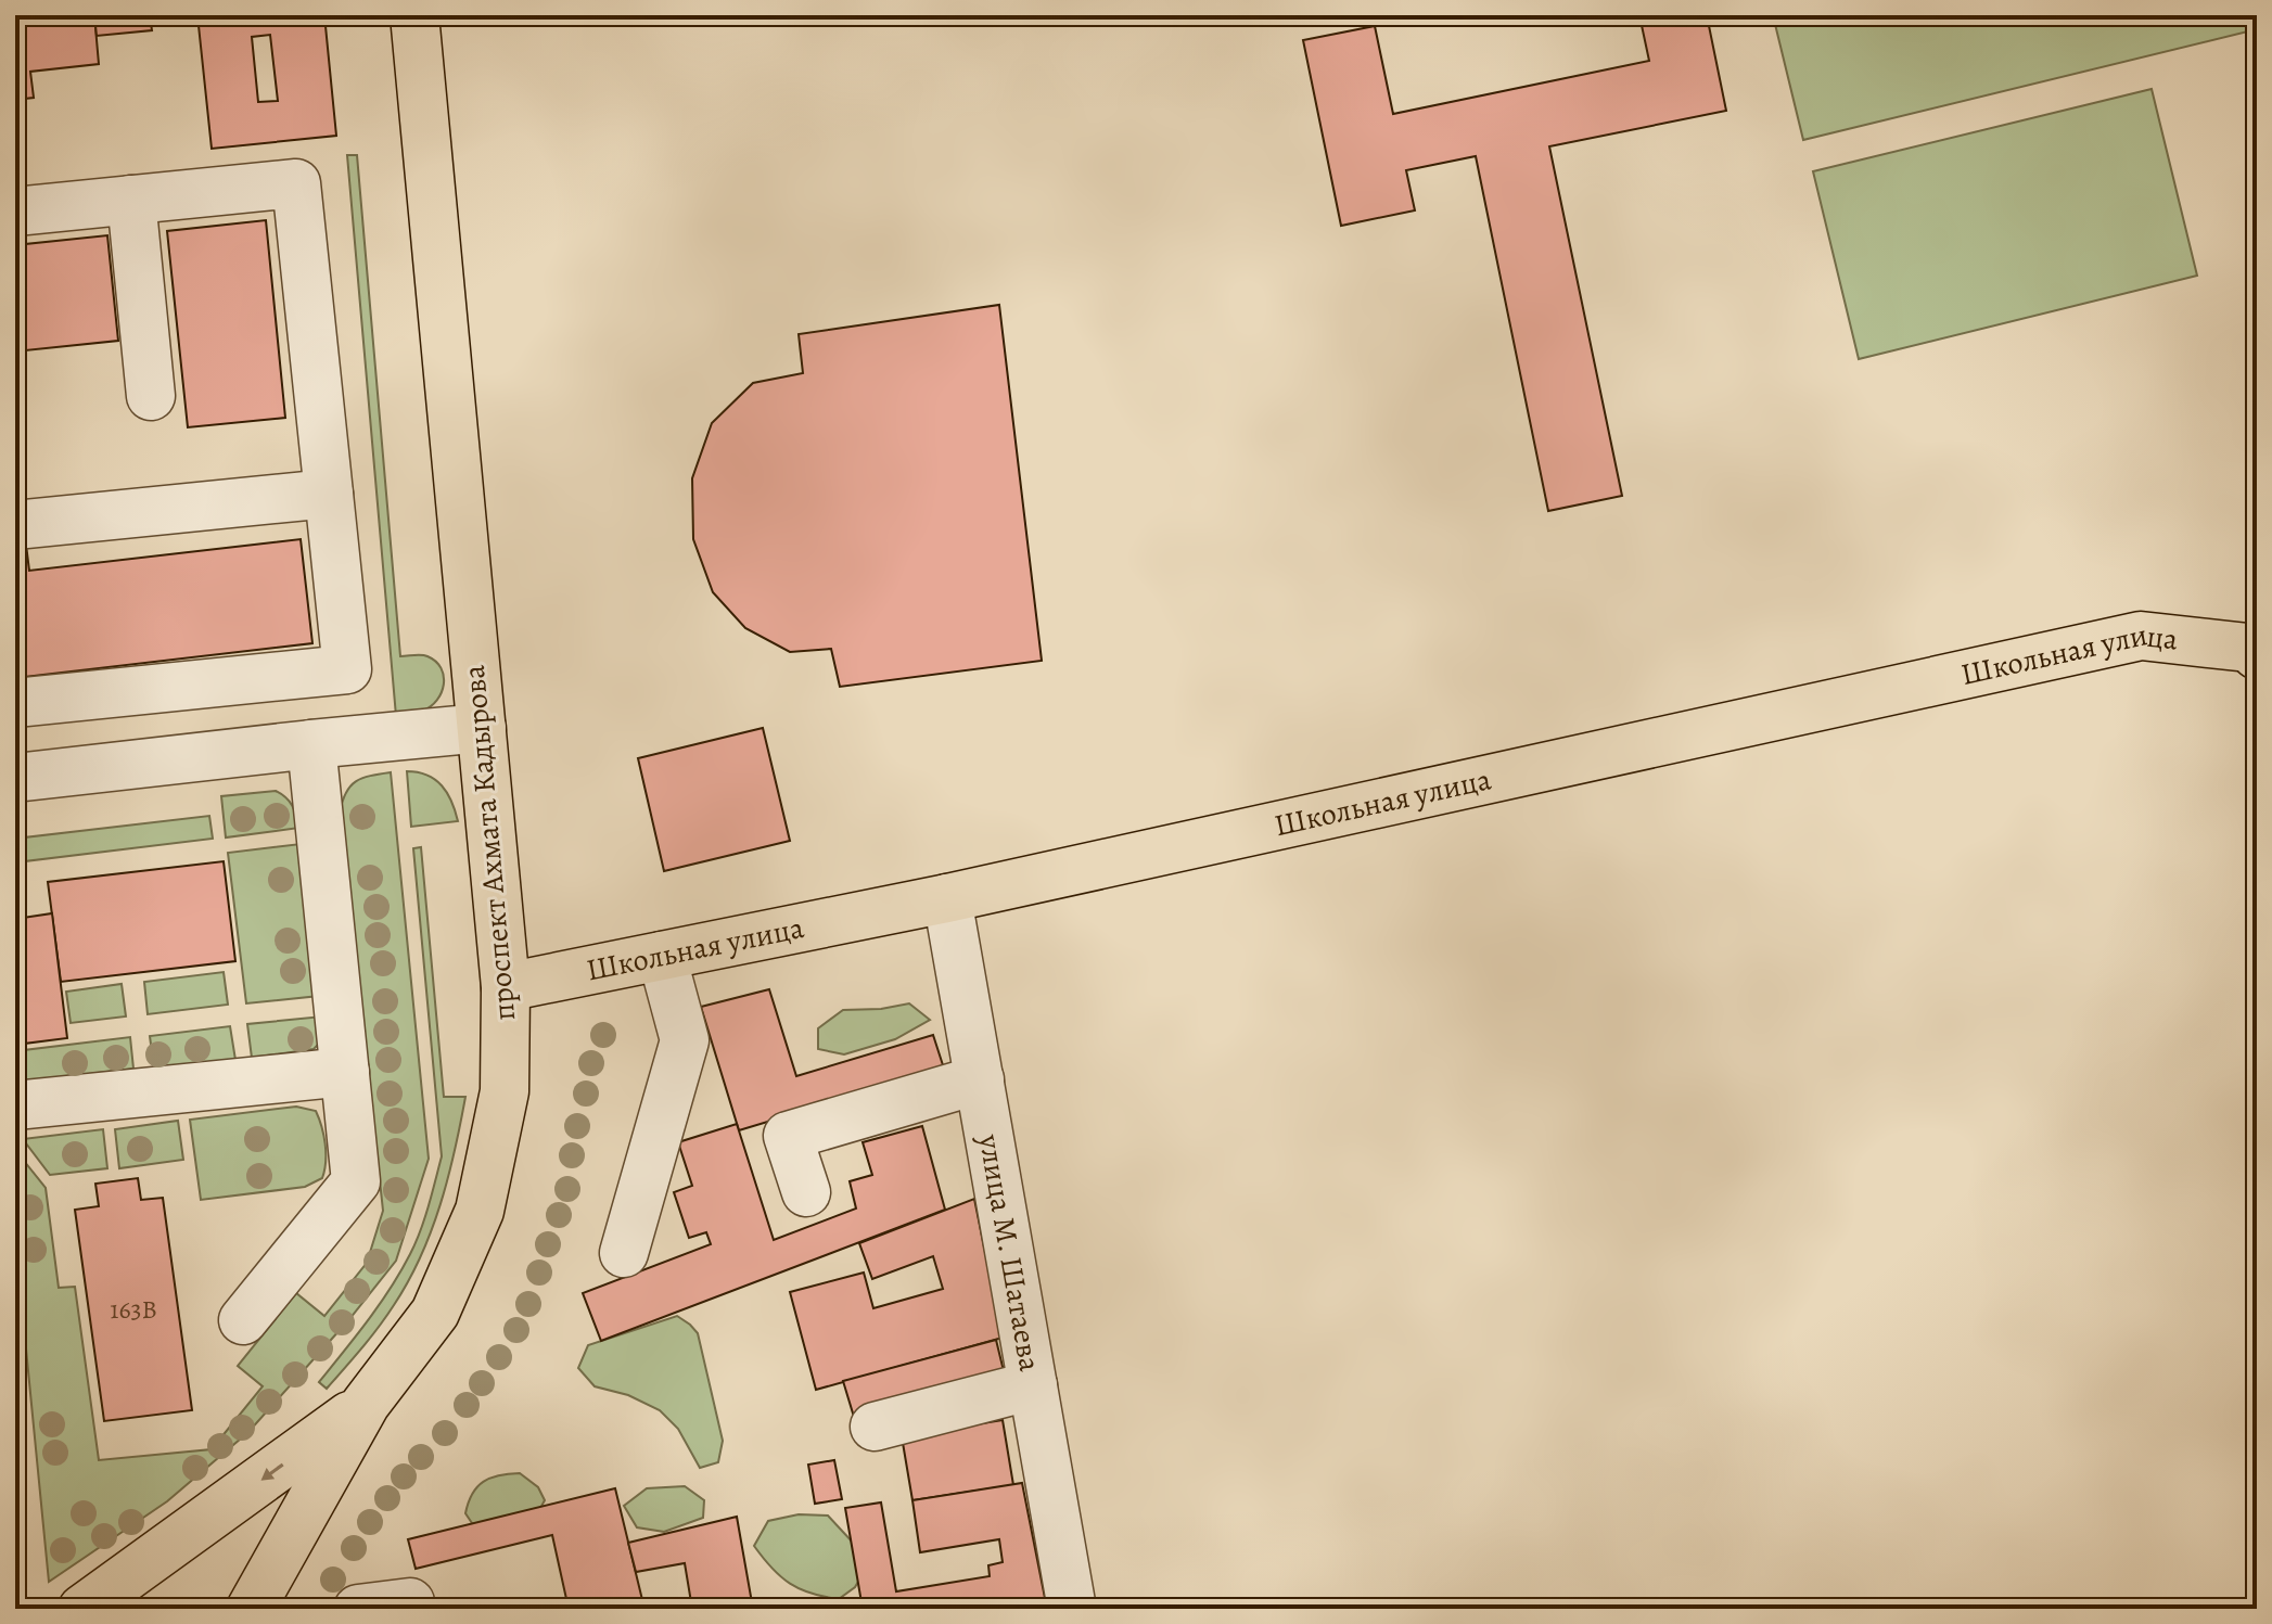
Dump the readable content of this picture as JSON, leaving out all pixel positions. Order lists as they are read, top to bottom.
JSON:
{
  "streets": {
    "main road": ["Школьная улица", "проспект Ахмата Кадырова"],
    "street": ["улица М. Шатаева"]
  },
  "crossings": [
    ["Школьная улица", "проспект Ахмата Кадырова"],
    ["Школьная улица", "улица М. Шатаева"]
  ],
  "house_numbers": ["163В"]
}
